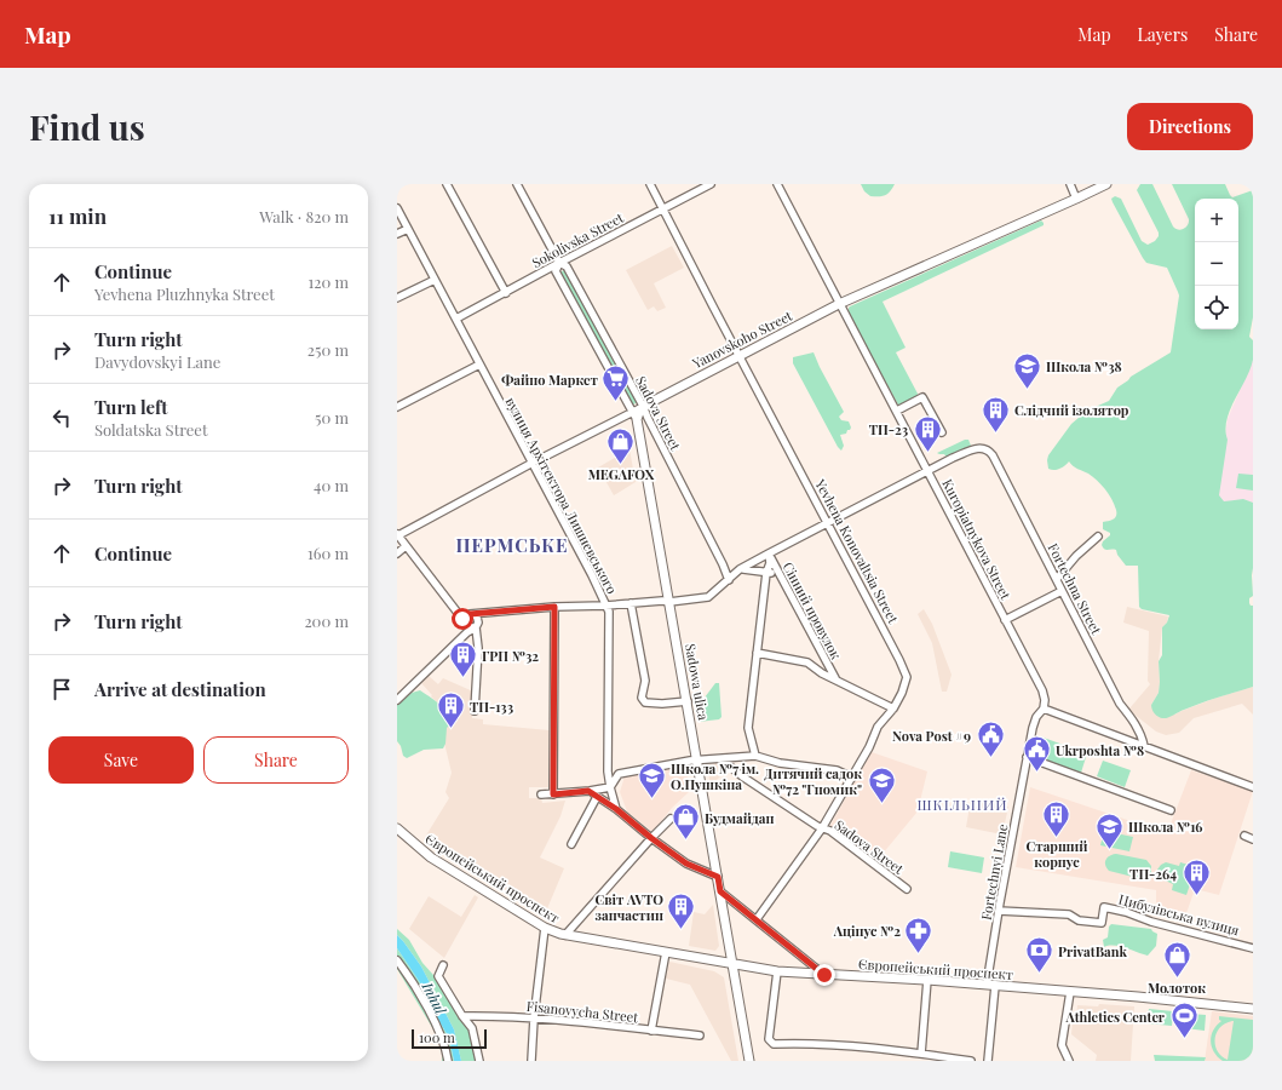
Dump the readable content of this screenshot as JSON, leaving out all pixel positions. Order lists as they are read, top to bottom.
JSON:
{
  "streets": {
    "main road": ["Yanovskoho Street", "Sadowa ulica", "Європейський проспект"],
    "street": [
      "Sokolivska Street",
      "Sadova Street",
      "вулиця Архітектора Лишневського",
      "Kuropiatnykova Street",
      "Yevhena Konovaltsia Street",
      "Fortechna Street",
      "Сінний провулок",
      "Fortechnyi Lane",
      "Цибулівська вулиця",
      "Fisanovycha Street"
    ]
  },
  "crossings": [
    ["Sokolivska Street", "Sadova Street"],
    ["Sokolivska Street", "вулиця Архітектора Лишневського"],
    ["Sokolivska Street", "Yevhena Konovaltsia Street"],
    ["Yanovskoho Street", "Sadova Street"],
    ["Yanovskoho Street", "Kuropiatnykova Street"],
    ["Yanovskoho Street", "Yevhena Konovaltsia Street"],
    ["Sadova Street", "Yevhena Konovaltsia Street"],
    ["Sadova Street", "Sadowa ulica"],
    ["Kuropiatnykova Street", "Fortechna Street"],
    ["Kuropiatnykova Street", "Fortechnyi Lane"],
    ["Sadowa ulica", "Європейський проспект"],
    ["Fortechnyi Lane", "Європейський проспект"],
    ["Fortechnyi Lane", "Цибулівська вулиця"]
  ],
  "districts": ["ПЕРМСЬКЕ", "ШКІЛЬНИЙ"],
  "water": ["Inhul"],
  "places": {
    "school or university": [
      "Школа №38",
      "Школа №7 ім. О.Пушкіна",
      "Дитячий садок №72 \"Гномик\"",
      "Школа №16"
    ],
    "supermarket": ["Файно Маркет"],
    "building": [
      "Слідчий ізолятор",
      "ТП-23",
      "ГРП №32",
      "ТП-133",
      "Старший корпус",
      "ТП-264",
      "Світ AVTO запчастин"
    ],
    "shop": ["MEGAFOX", "Будмайдан", "Молоток"],
    "public building": ["Nova Post #9", "Ukrposhta №8"],
    "pharmacy": ["Ацінус №2"],
    "bank": ["PrivatBank"],
    "sports": ["Athletics Center"]
  },
  "scale_bar": "100 m",
  "page": {
    "header": "Map",
    "nav": ["Map", "Layers", "Share"],
    "buttons": [
      "Directions",
      ["Save", "Share"]
    ],
    "title": "Find us",
    "heading": ["11 min", "Walk · 820 m"],
    "map_buttons": ["+", "−"],
    "list": [
      ["Continue", "Yevhena Pluzhnyka Street", "120 m"],
      ["Turn right", "Davydovskyi Lane", "250 m"],
      ["Turn left", "Soldatska Street", "50 m"],
      ["Turn right", "40 m"],
      ["Continue", "160 m"],
      ["Turn right", "200 m"],
      "Arrive at destination"
    ],
    "scale": "100 m"
  }
}
